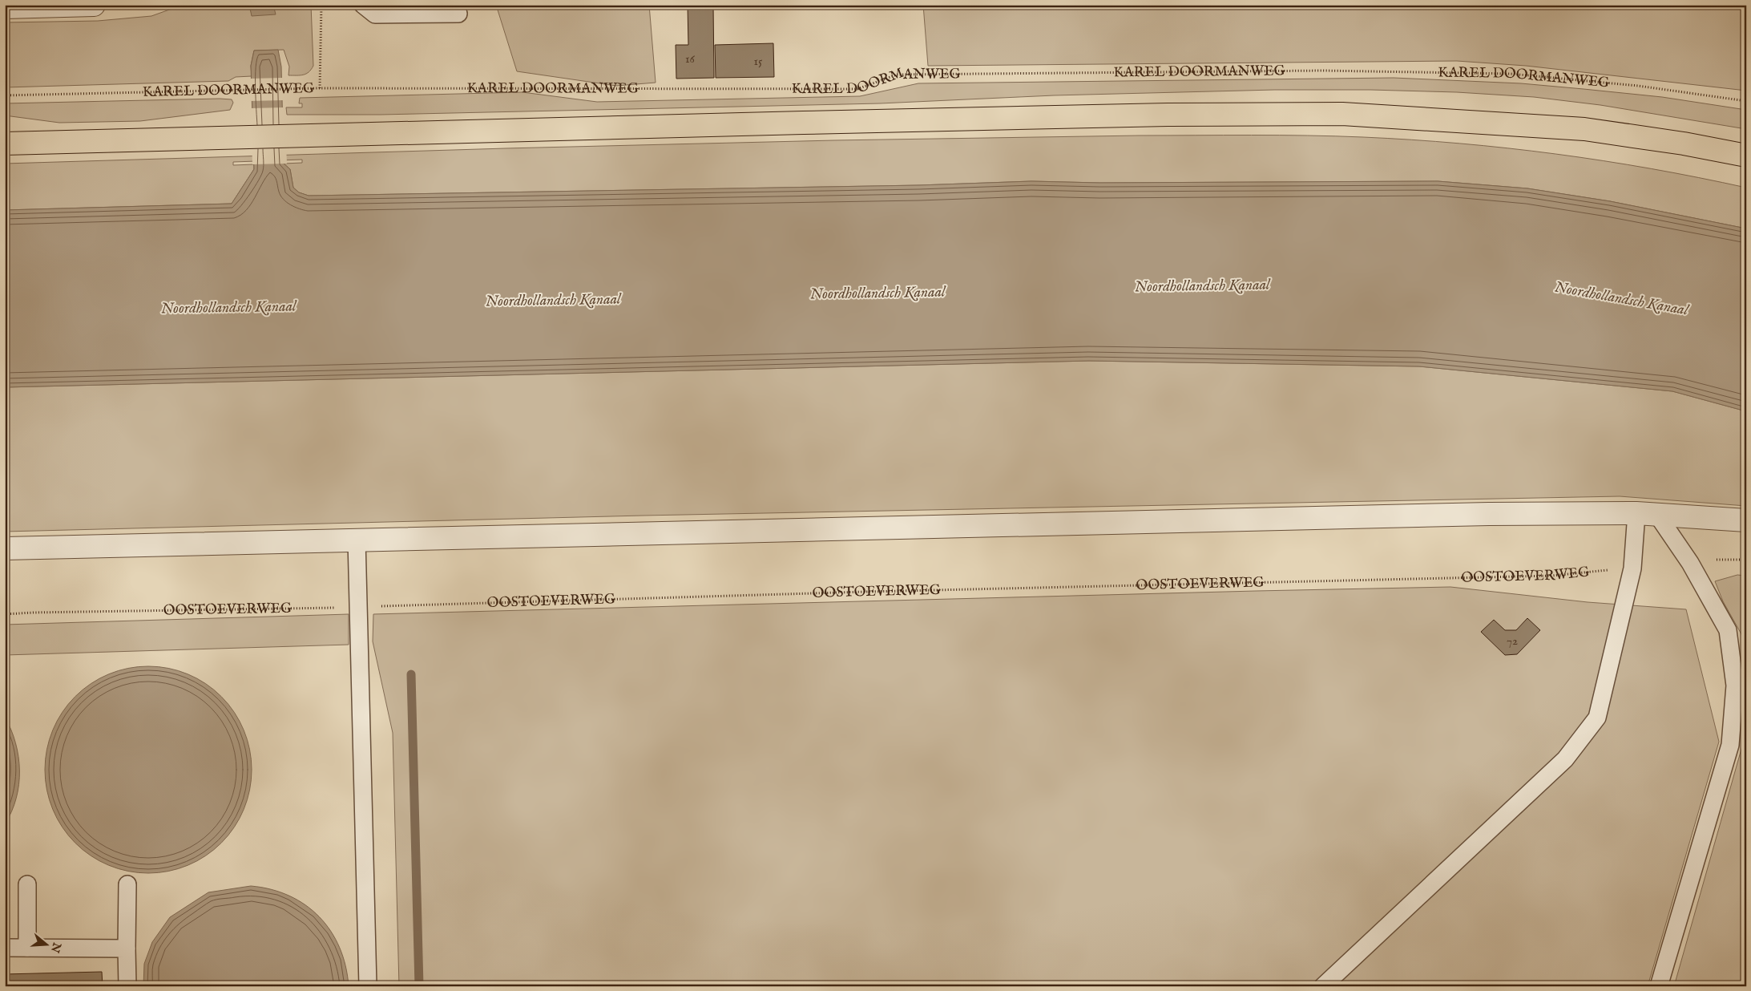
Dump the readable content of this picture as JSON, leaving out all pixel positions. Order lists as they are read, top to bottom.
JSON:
{
  "streets": {
    "path": ["KAREL DOORMANWEG", "OOSTOEVERWEG"]
  },
  "water": ["Noordhollandsch Kanaal"],
  "house_numbers": ["16", "15", "72"],
  "north": "right"
}
